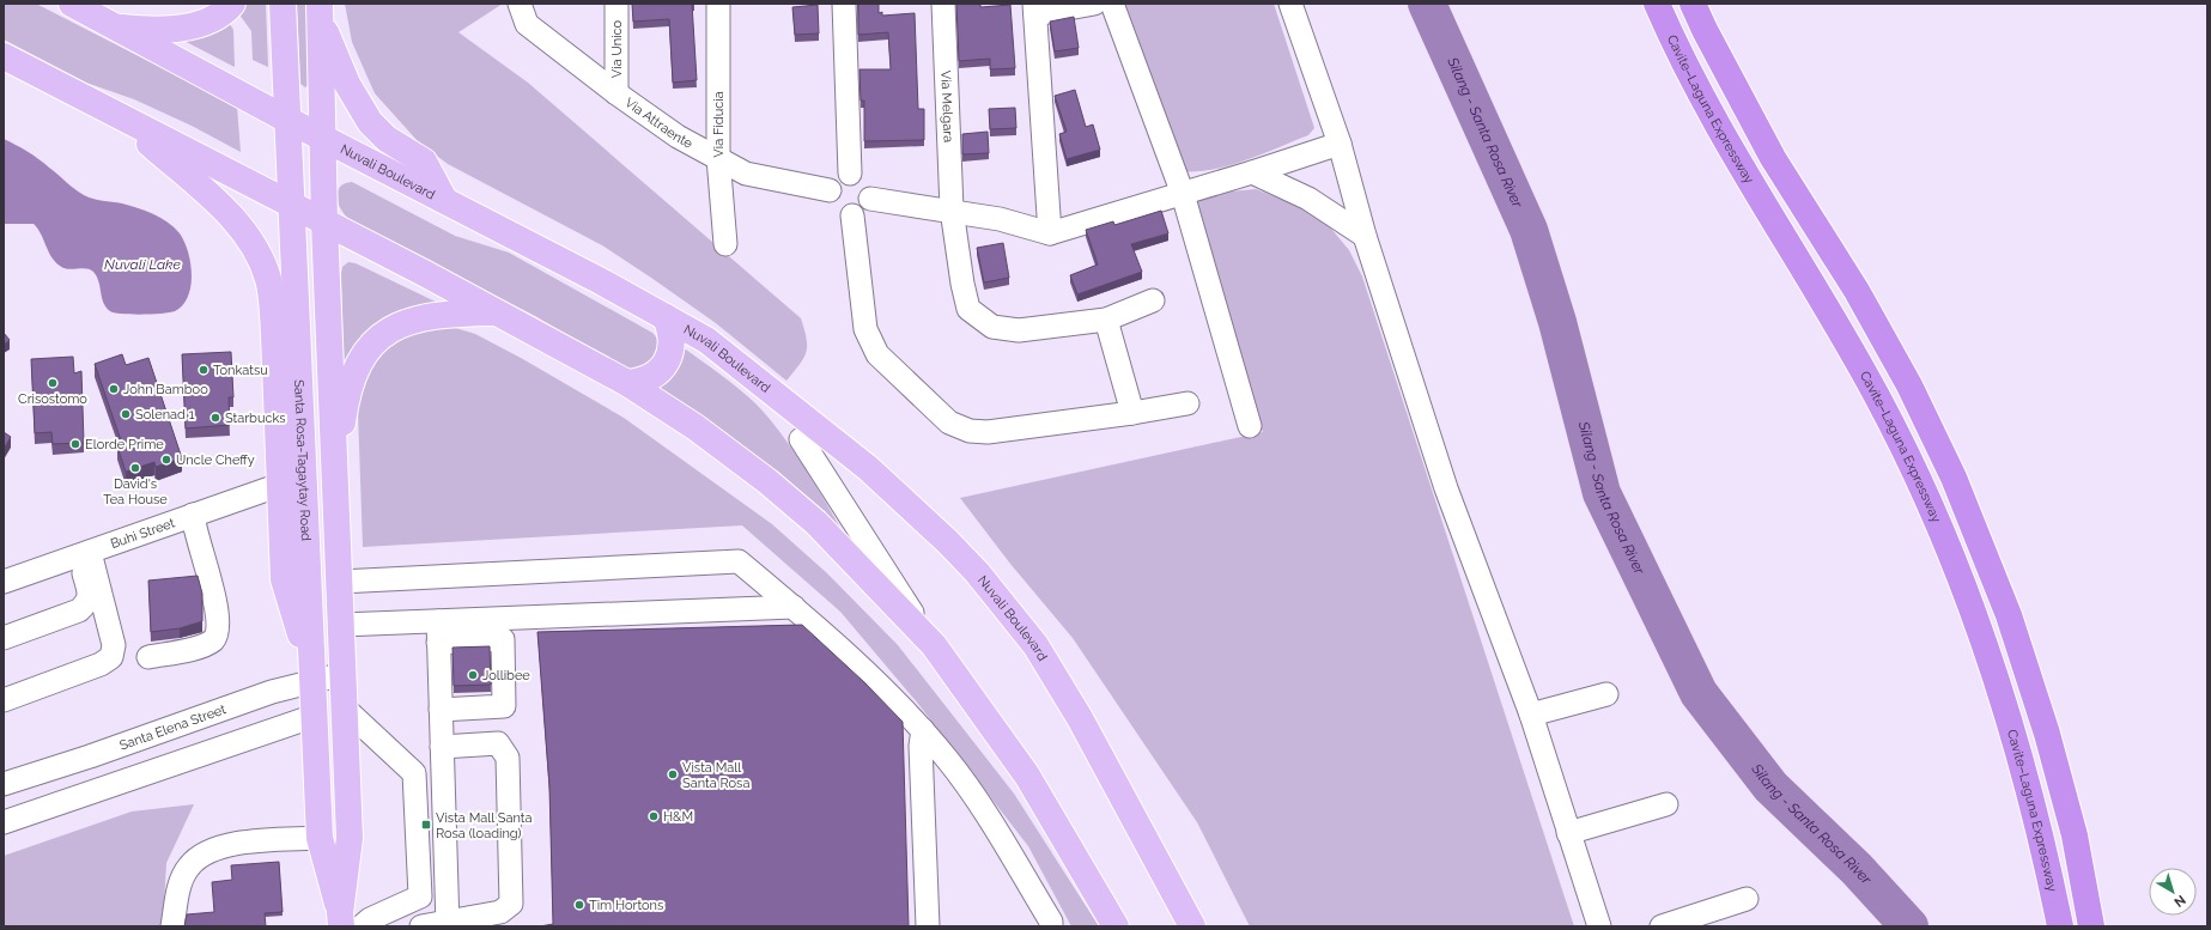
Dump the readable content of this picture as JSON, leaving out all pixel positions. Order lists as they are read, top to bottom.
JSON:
{
  "streets": {
    "highway": ["Cavite–Laguna Expressway"],
    "main road": ["Nuvali Boulevard", "Santa Rosa-Tagaytay Road"],
    "street": [
      "Via Unico",
      "Via Melgara",
      "Via Attraente",
      "Via Fiducia",
      "Buhi Street",
      "Santa Elena Street"
    ]
  },
  "crossings": [
    ["Via Unico", "Via Attraente"],
    ["Via Attraente", "Via Fiducia"],
    ["Nuvali Boulevard", "Santa Rosa-Tagaytay Road"],
    ["Santa Rosa-Tagaytay Road", "Santa Elena Street"]
  ],
  "water": ["Silang - Santa Rosa River", "Nuvali Lake"],
  "places": {
    "other": [
      "Tonkatsu",
      "Crisostomo",
      "John Bamboo",
      "Solenad 1",
      "Starbucks",
      "Elorde Prime",
      "Uncle Cheffy",
      "David's Tea House",
      "Jollibee",
      "Vista Mall Santa Rosa",
      "H&M",
      "Tim Hortons"
    ],
    "transit": ["Vista Mall Santa Rosa (loading)"]
  },
  "north": "bottom right"
}
